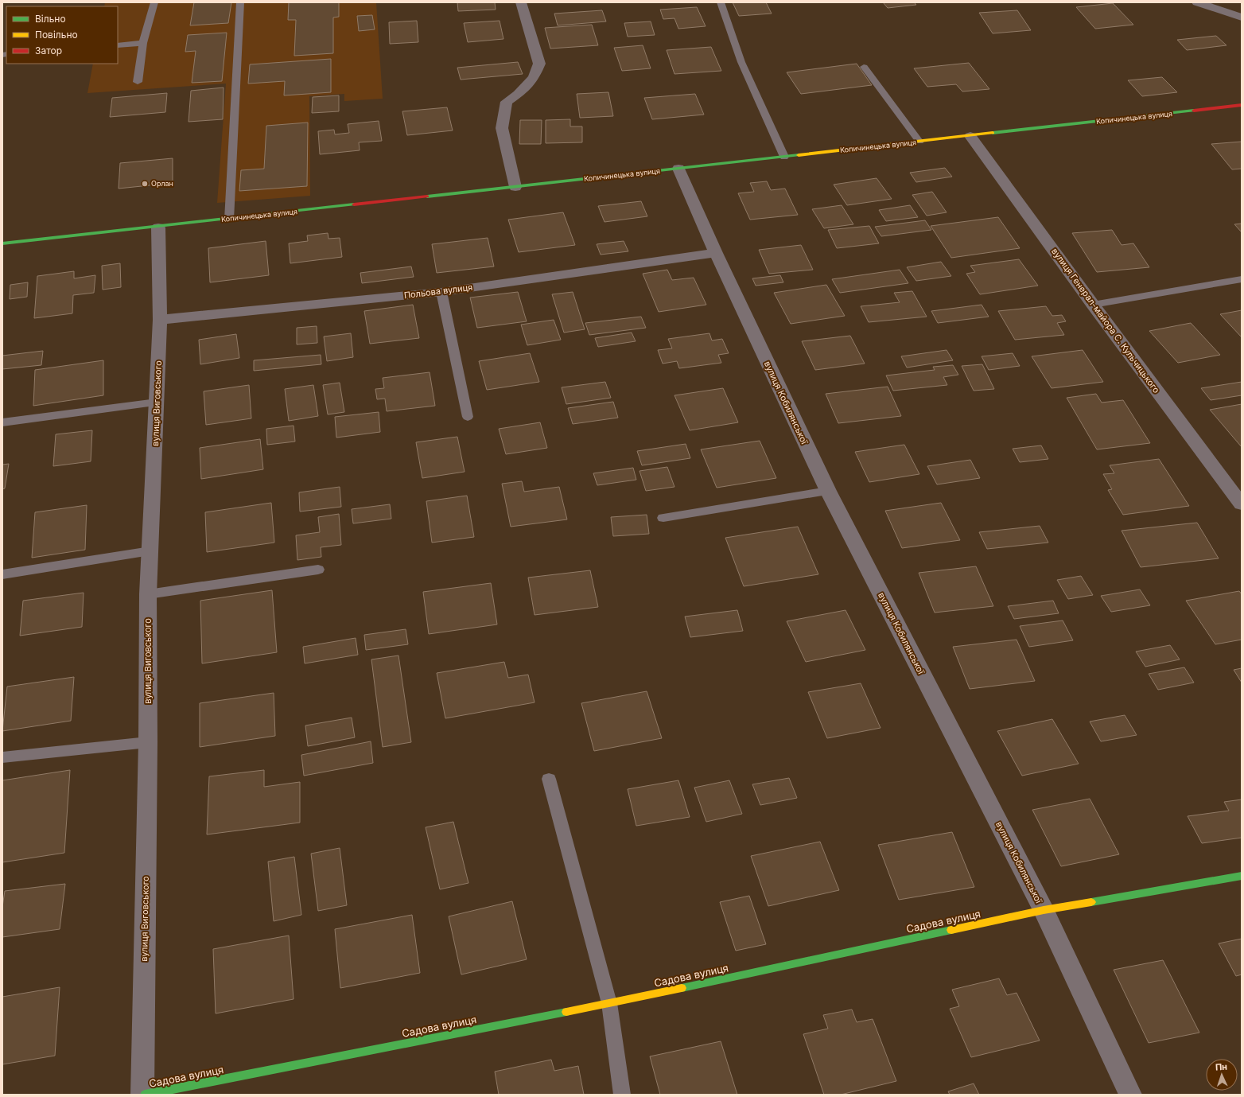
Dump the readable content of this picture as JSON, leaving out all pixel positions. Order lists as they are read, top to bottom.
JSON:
{
  "streets": {
    "main road": ["Копичинецька вулиця", "Садова вулиця"],
    "street": [
      "Польова вулиця",
      "вулиця Генерал-майора С. Кульчицького",
      "вулиця Кобилянської",
      "вулиця Виговського"
    ]
  },
  "crossings": [
    ["Копичинецька вулиця", "вулиця Генерал-майора С. Кульчицького"],
    ["Копичинецька вулиця", "вулиця Кобилянської"],
    ["Копичинецька вулиця", "вулиця Виговського"],
    ["Польова вулиця", "вулиця Кобилянської"],
    ["Польова вулиця", "вулиця Виговського"],
    ["вулиця Кобилянської", "Садова вулиця"]
  ],
  "places": ["Орлан"],
  "legend": ["Вільно", "Повільно", "Затор"],
  "north": "top"
}
